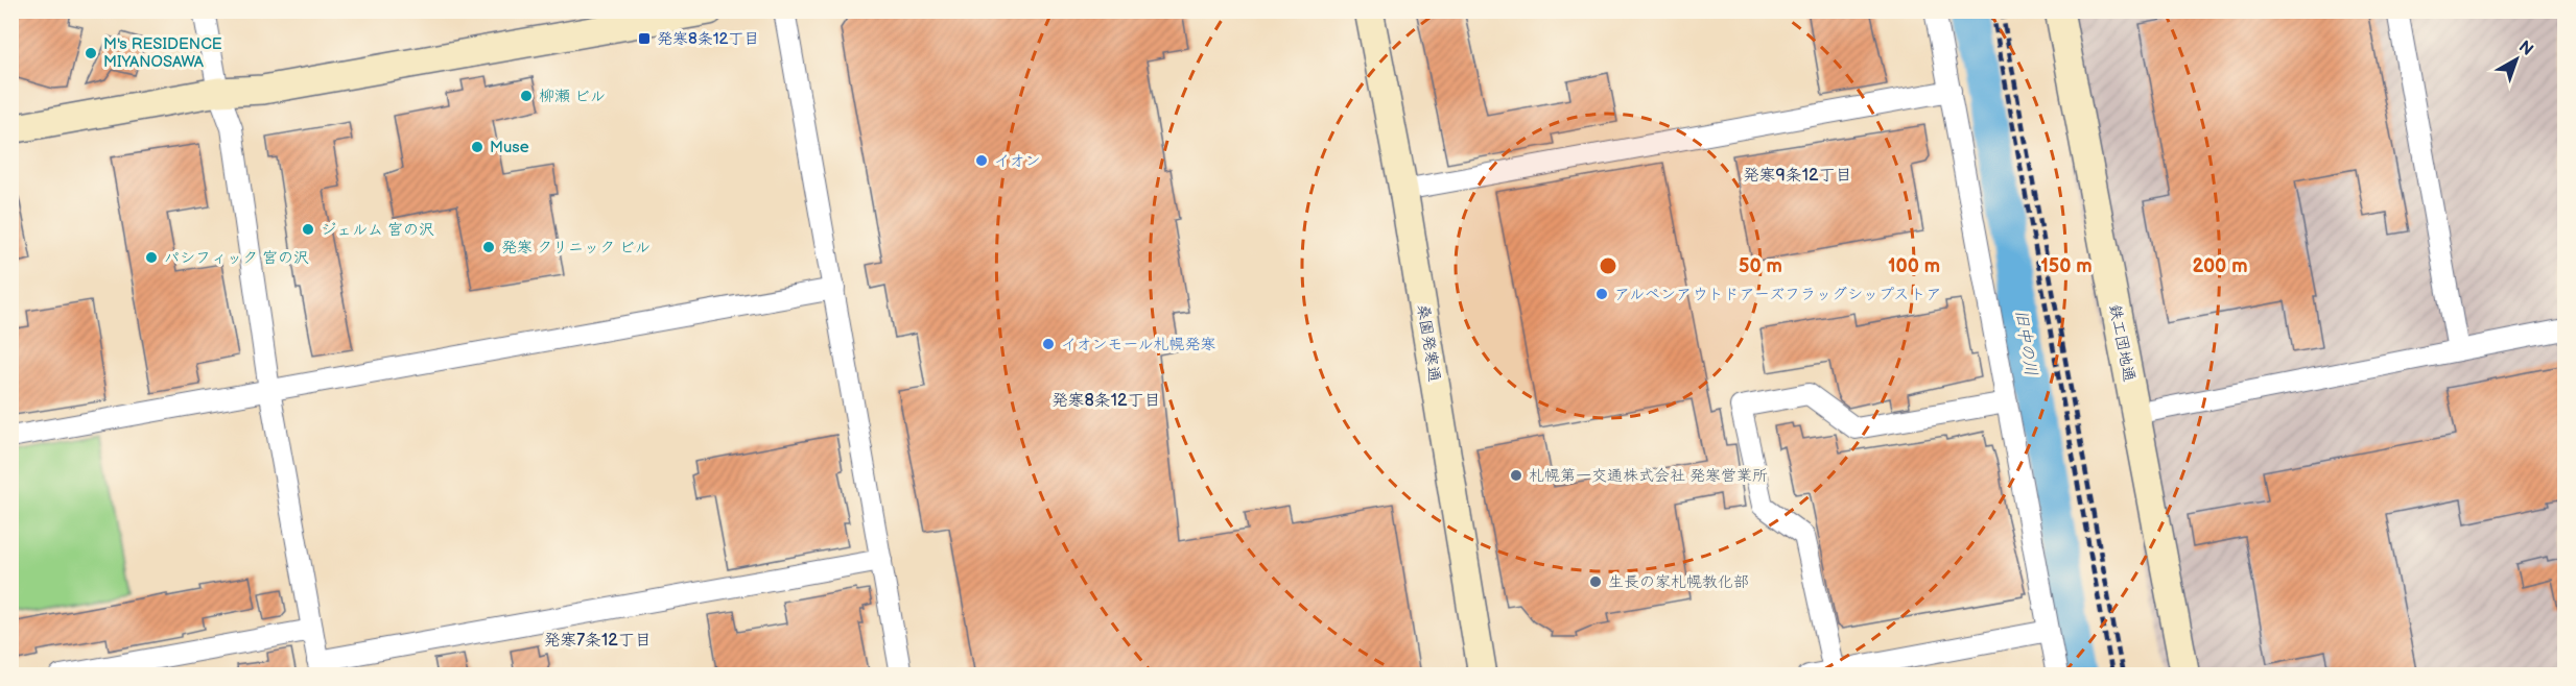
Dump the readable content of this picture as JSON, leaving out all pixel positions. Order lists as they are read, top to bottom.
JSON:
{
  "streets": {
    "street": ["桑園発寒通", "鉄工団地通"]
  },
  "districts": ["発寒9条12丁目", "発寒8条12丁目", "発寒7条12丁目"],
  "water": ["旧中の川"],
  "places": {
    "transit": ["発寒8条12丁目"],
    "other": [
      "M's RESIDENCE MIYANOSAWA",
      "柳瀬 ビル",
      "Muse",
      "イオン",
      "ジェルム 宮の沢",
      "発寒 クリニック ビル",
      "パシフィック 宮の沢",
      "アルペンアウトドアーズフラッグシップストア",
      "イオンモール札幌発寒",
      "札幌第一交通株式会社 発寒営業所",
      "生長の家札幌教化部"
    ]
  },
  "north": "top right",
  "rings": [
    "50 m",
    "100 m",
    "150 m",
    "200 m"
  ]
}
